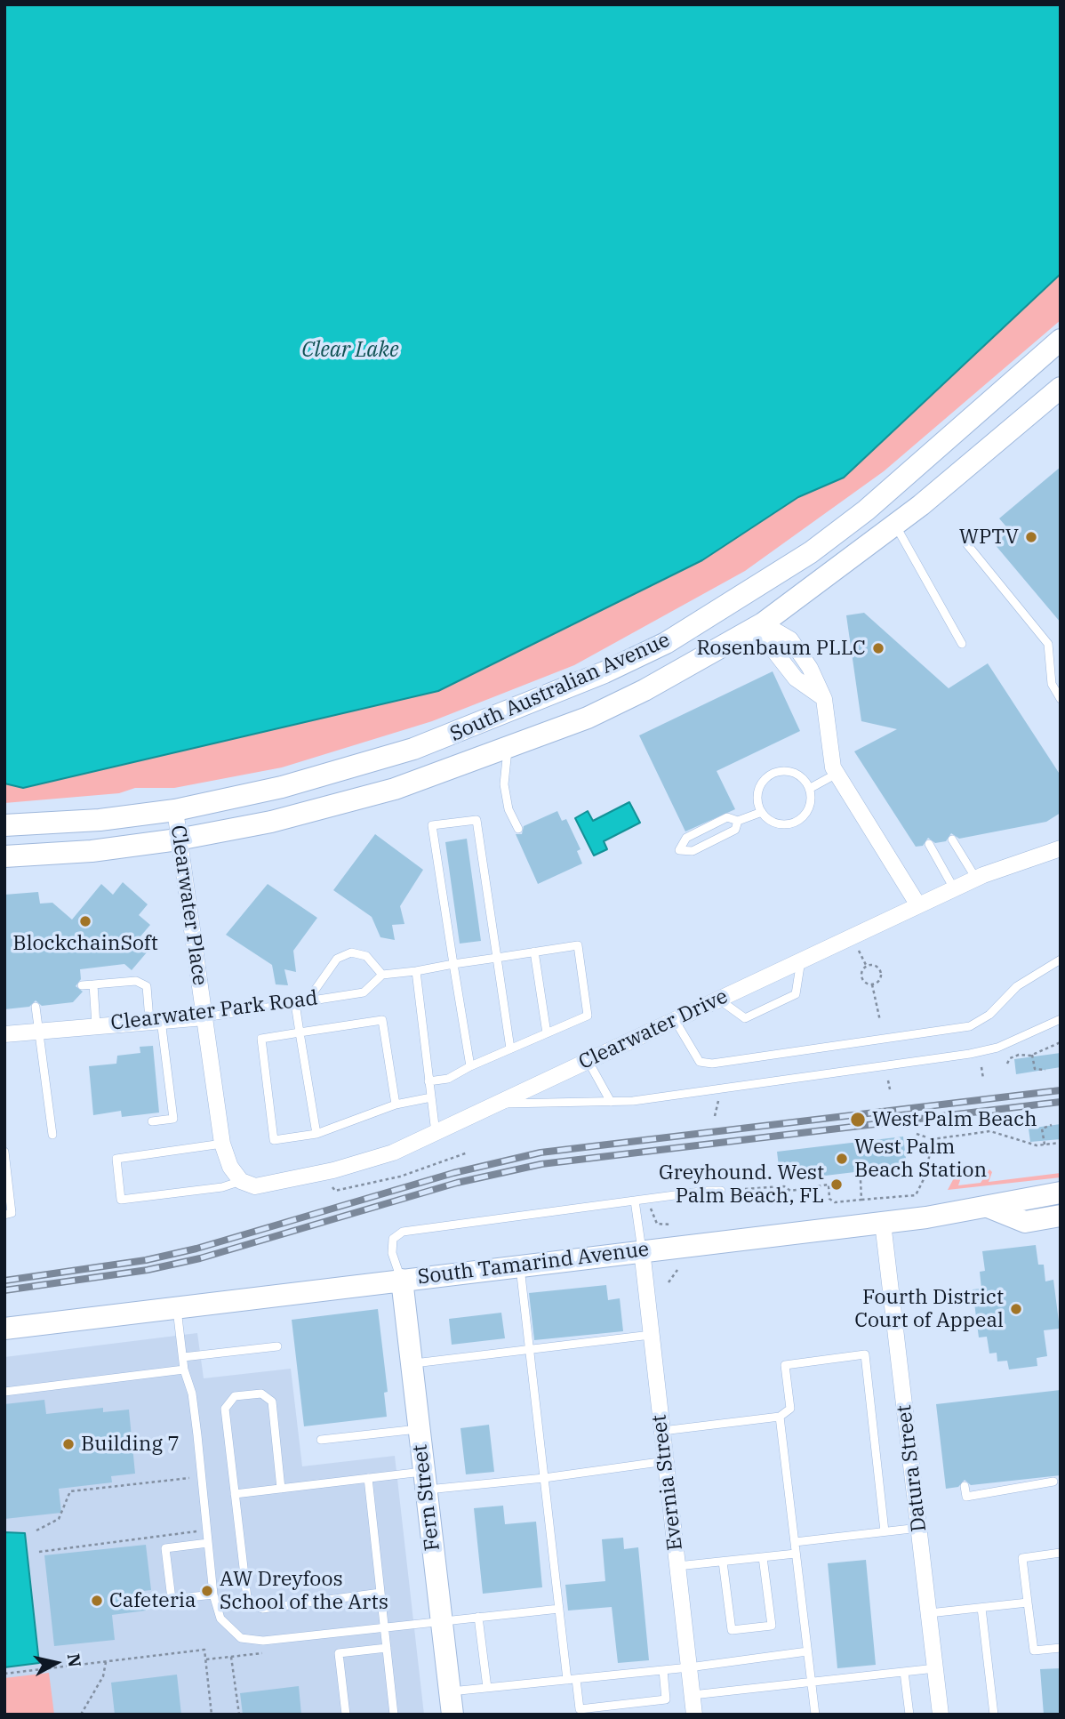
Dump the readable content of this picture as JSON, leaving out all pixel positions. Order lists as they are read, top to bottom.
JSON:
{
  "streets": {
    "main road": ["South Australian Avenue", "South Tamarind Avenue", "Fern Street"],
    "street": [
      "Clearwater Place",
      "Clearwater Park Road",
      "Clearwater Drive",
      "Datura Street",
      "Evernia Street"
    ]
  },
  "crossings": [
    ["South Australian Avenue", "Clearwater Place"],
    ["Clearwater Place", "Clearwater Park Road"],
    ["Clearwater Place", "Clearwater Drive"],
    ["South Tamarind Avenue", "Datura Street"],
    ["South Tamarind Avenue", "Evernia Street"],
    ["South Tamarind Avenue", "Fern Street"]
  ],
  "water": ["Clear Lake"],
  "places": [
    "WPTV",
    "Rosenbaum PLLC",
    "BlockchainSoft",
    "West Palm Beach",
    "West Palm Beach Station",
    "Greyhound. West Palm Beach, FL",
    "Fourth District Court of Appeal",
    "Building 7",
    "AW Dreyfoos School of the Arts",
    "Cafeteria"
  ],
  "north": "right"
}
